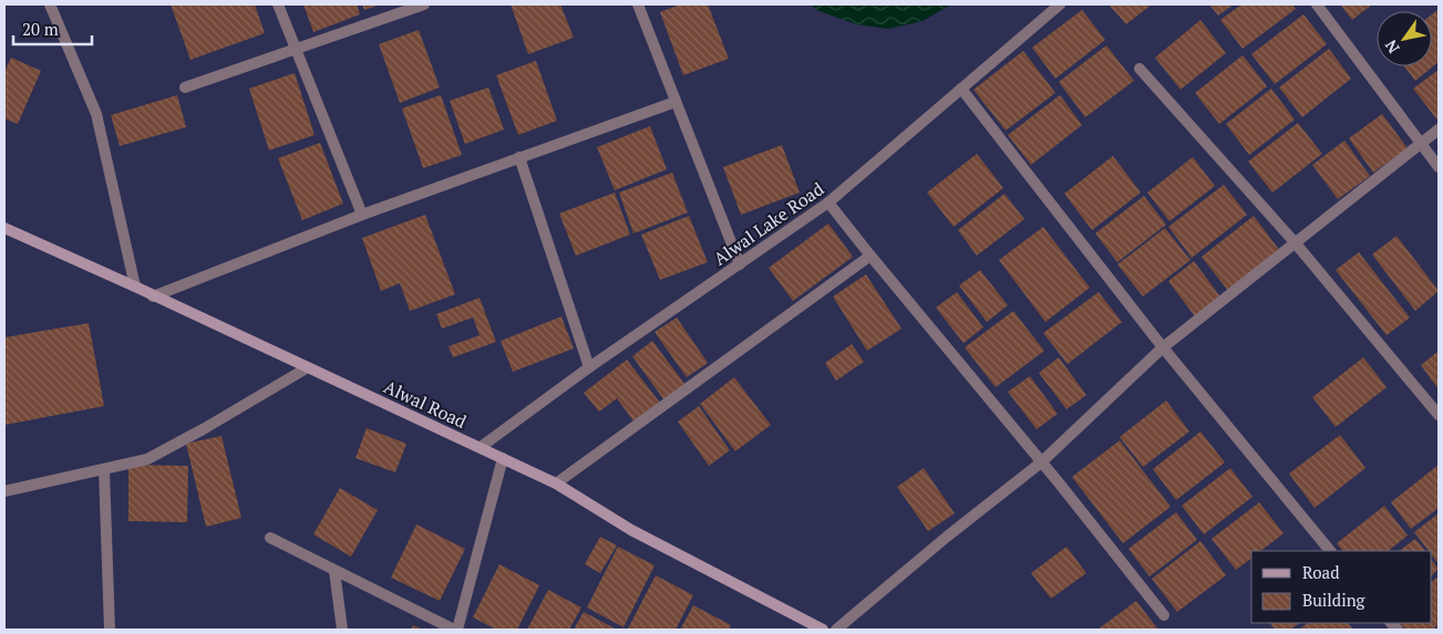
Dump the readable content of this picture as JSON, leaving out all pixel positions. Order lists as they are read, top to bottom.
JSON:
{
  "streets": {
    "main road": ["Alwal Road"],
    "street": ["Alwal Lake Road"]
  },
  "crossings": [
    ["Alwal Lake Road", "Alwal Road"]
  ],
  "legend": ["Road", "Building"],
  "scale_bar": "20 m",
  "north": "bottom left"
}
